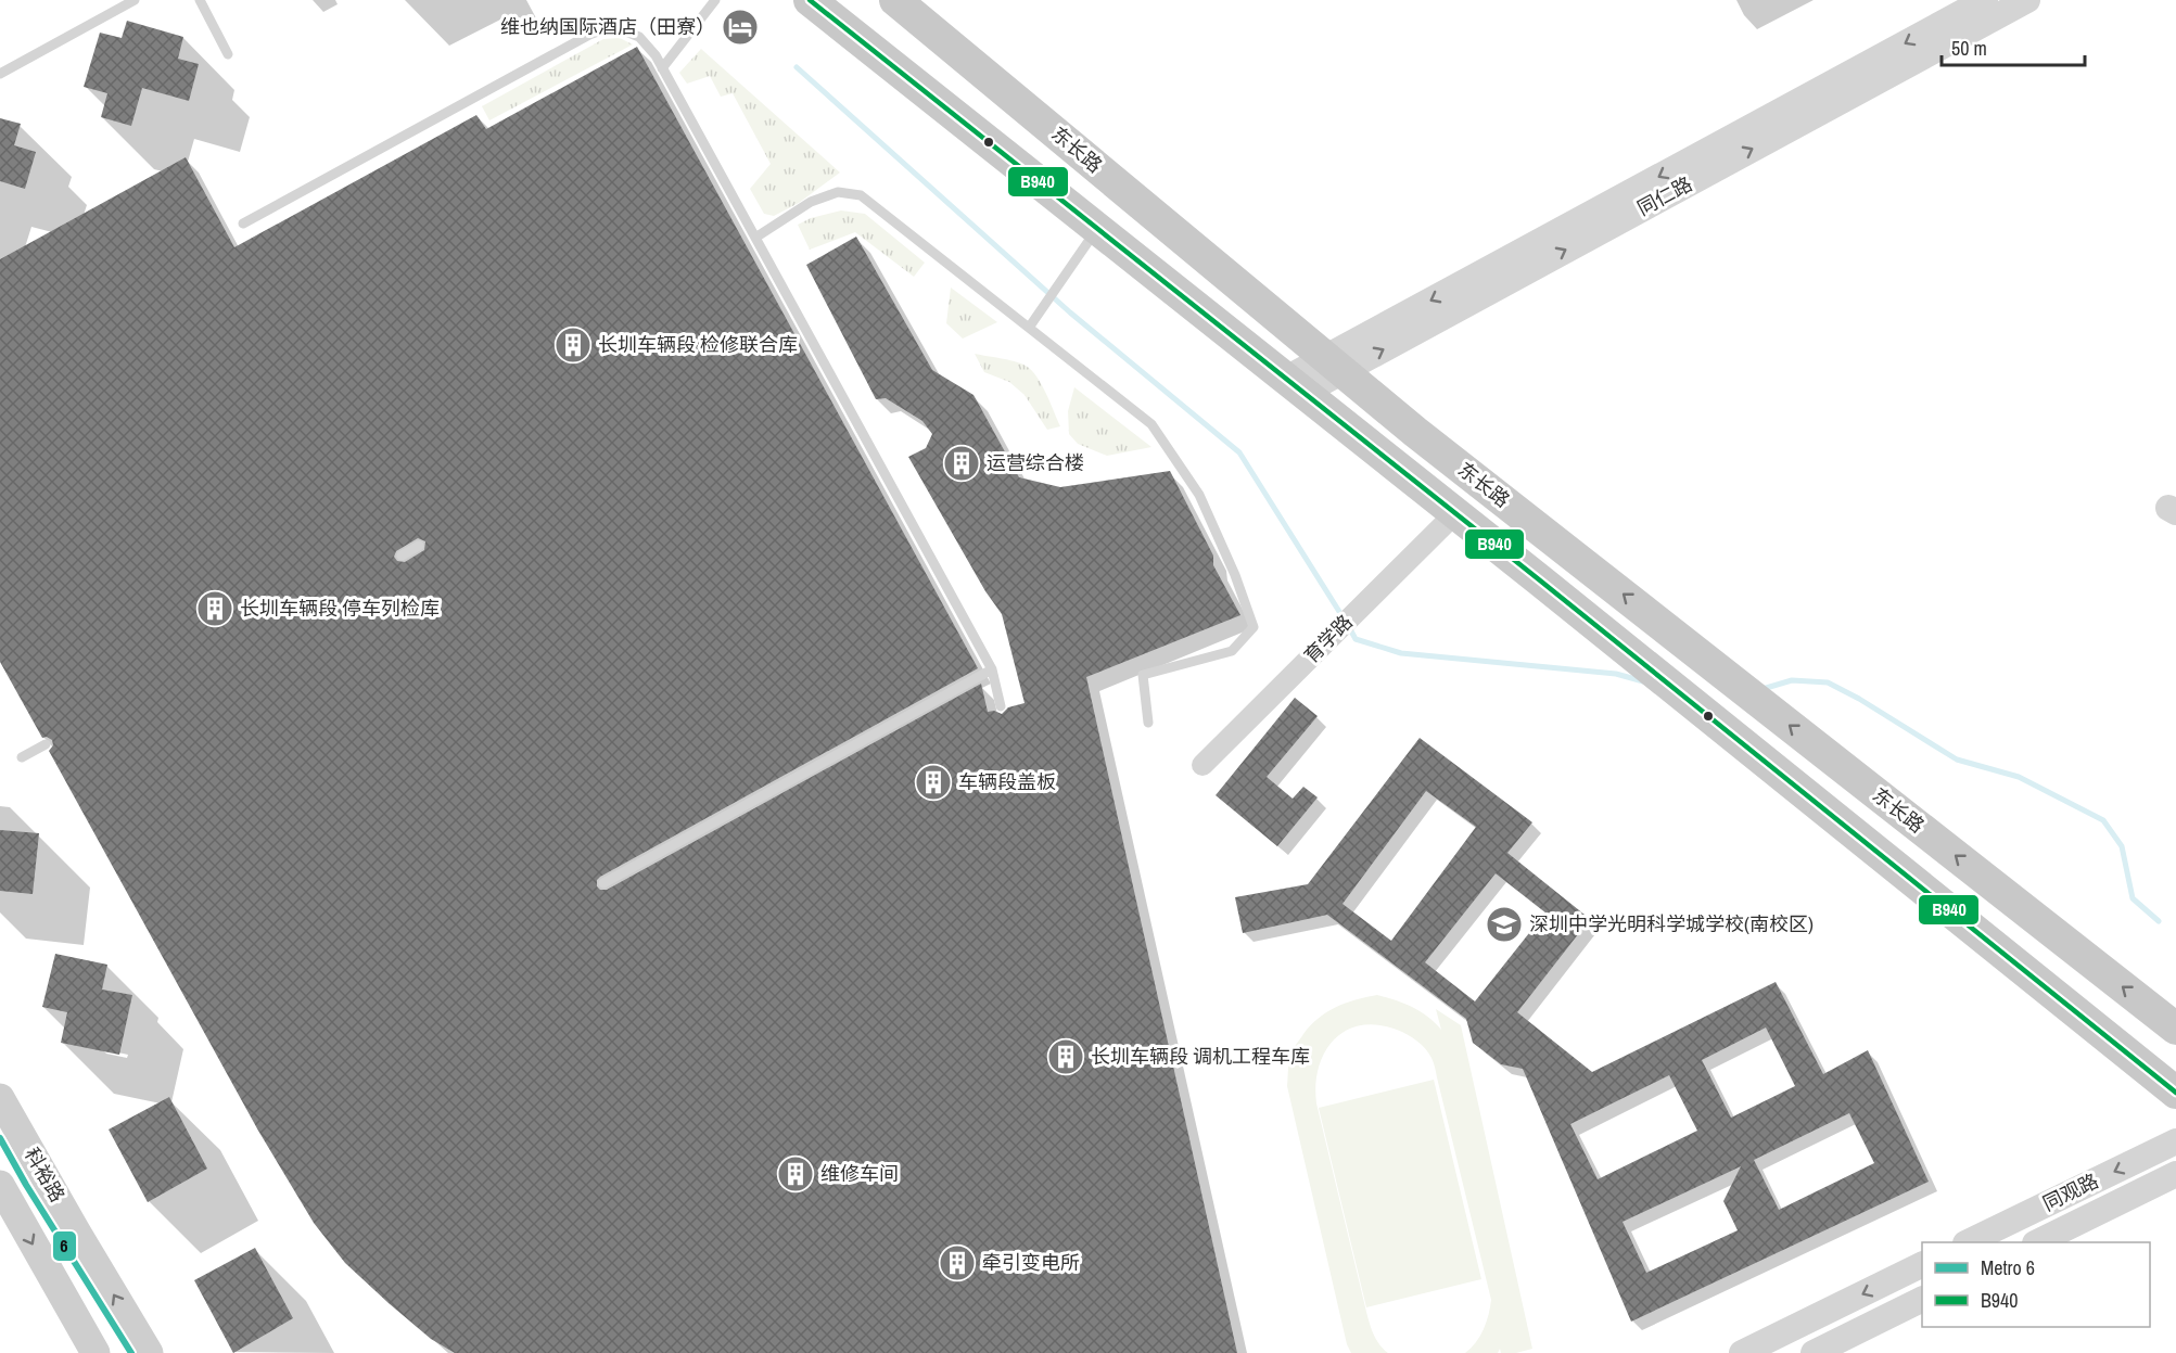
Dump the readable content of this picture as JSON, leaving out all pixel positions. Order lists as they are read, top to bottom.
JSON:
{
  "streets": {
    "main road": ["东长路", "科裕路"],
    "street": ["同仁路", "育学路", "同观路"]
  },
  "crossings": [
    ["东长路", "同仁路"],
    ["东长路", "育学路"]
  ],
  "places": {
    "hotel": ["维也纳国际酒店（田寮）"],
    "building": [
      "长圳车辆段 检修联合库",
      "运营综合楼",
      "长圳车辆段 停车列检库",
      "车辆段盖板",
      "长圳车辆段 调机工程车库",
      "维修车间",
      "牵引变电所"
    ],
    "school or university": ["深圳中学光明科学城学校(南校区)"]
  },
  "lines": ["transit line B940", "metro line 6"],
  "legend": ["Metro 6", "B940"],
  "scale_bar": "50 m"
}
